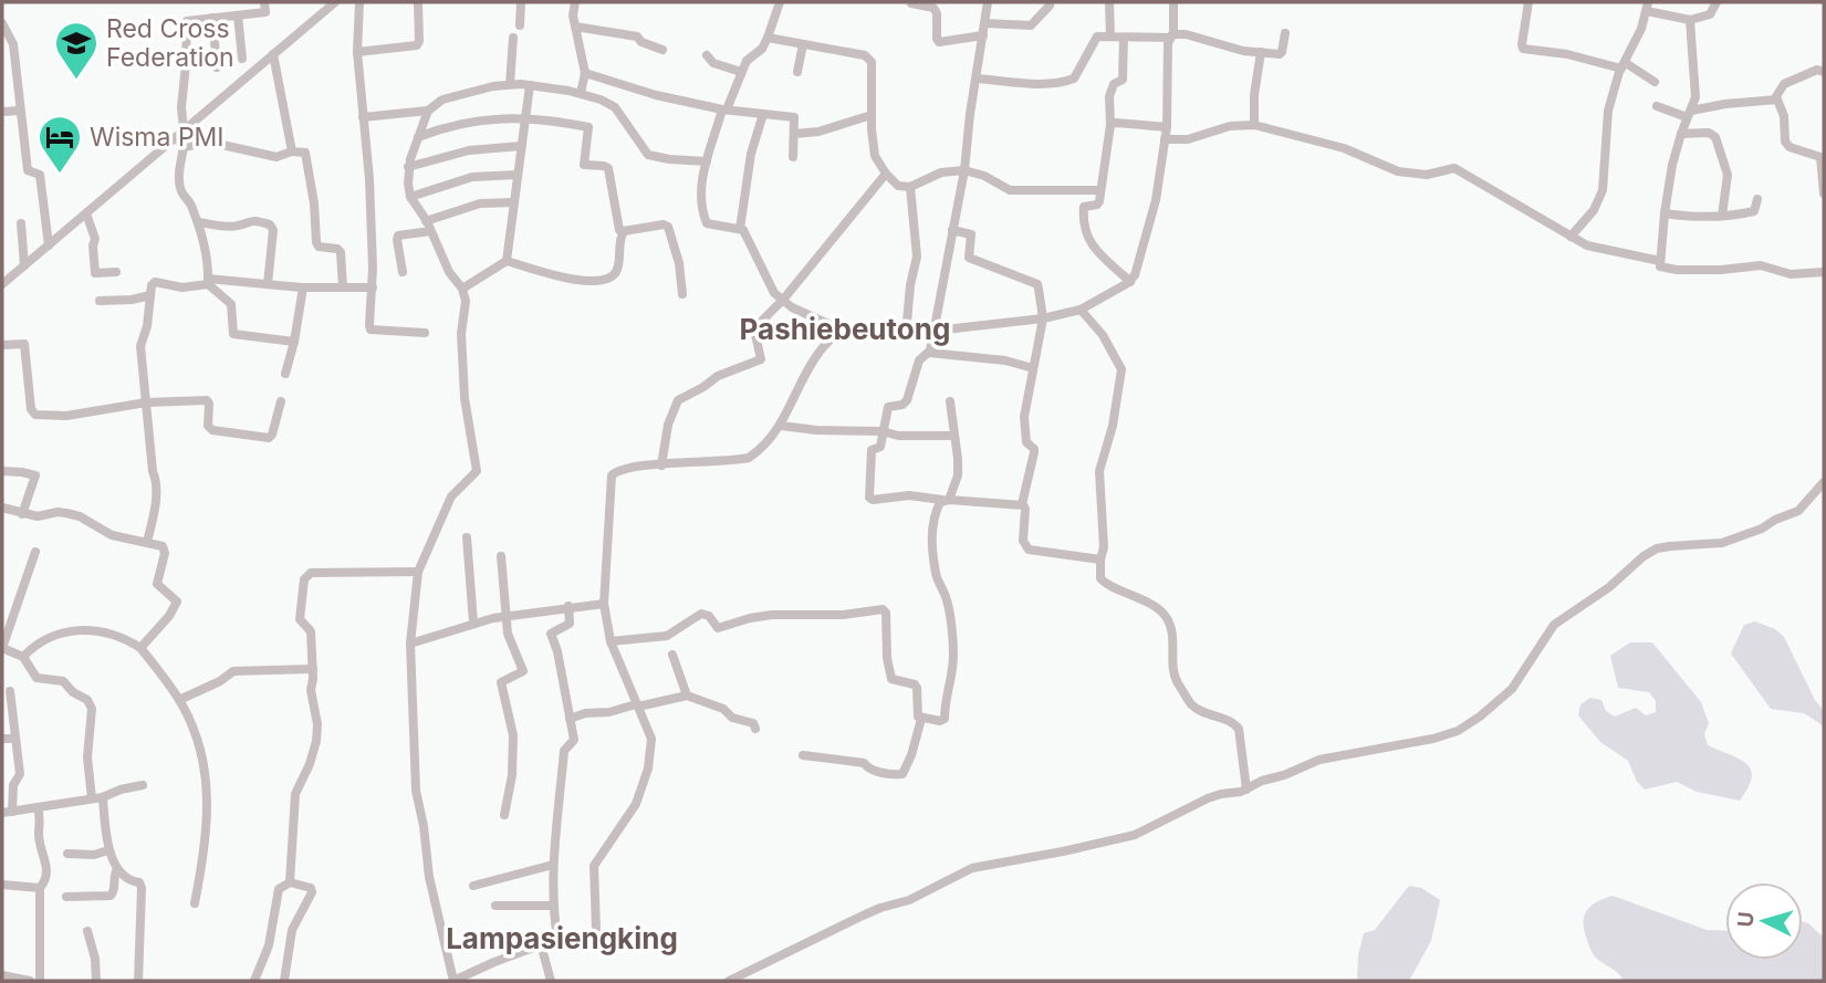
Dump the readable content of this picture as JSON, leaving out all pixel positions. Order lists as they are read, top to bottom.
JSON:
{
  "districts": ["Pashiebeutong", "Lampasiengking"],
  "places": {
    "school or university": ["Red Cross Federation"],
    "hotel": ["Wisma PMI"]
  },
  "north": "left"
}
